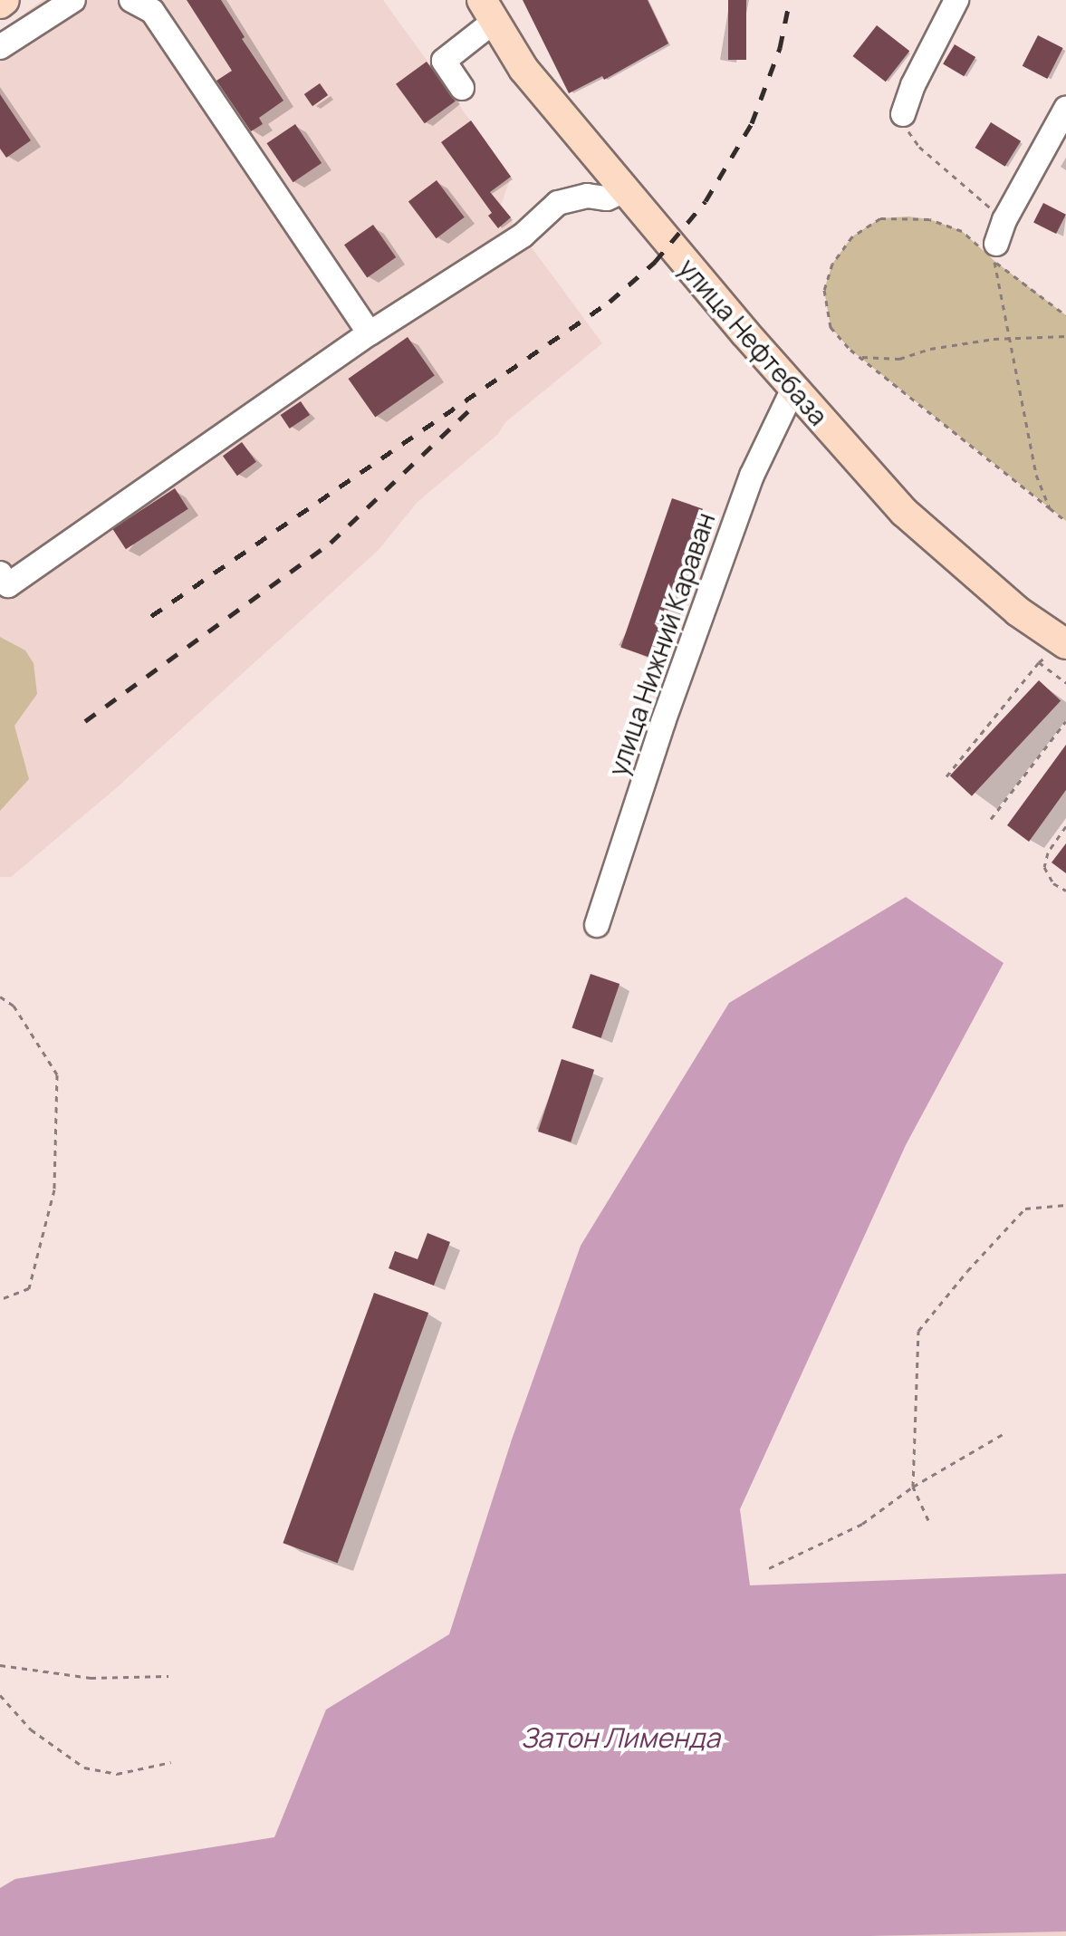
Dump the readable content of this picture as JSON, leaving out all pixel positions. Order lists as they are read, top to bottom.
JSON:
{
  "streets": {
    "main road": ["улица Нефтебаза"],
    "street": ["улица Нижний Караван"]
  },
  "crossings": [
    ["улица Нефтебаза", "улица Нижний Караван"]
  ],
  "water": ["Затон Лименда"]
}
